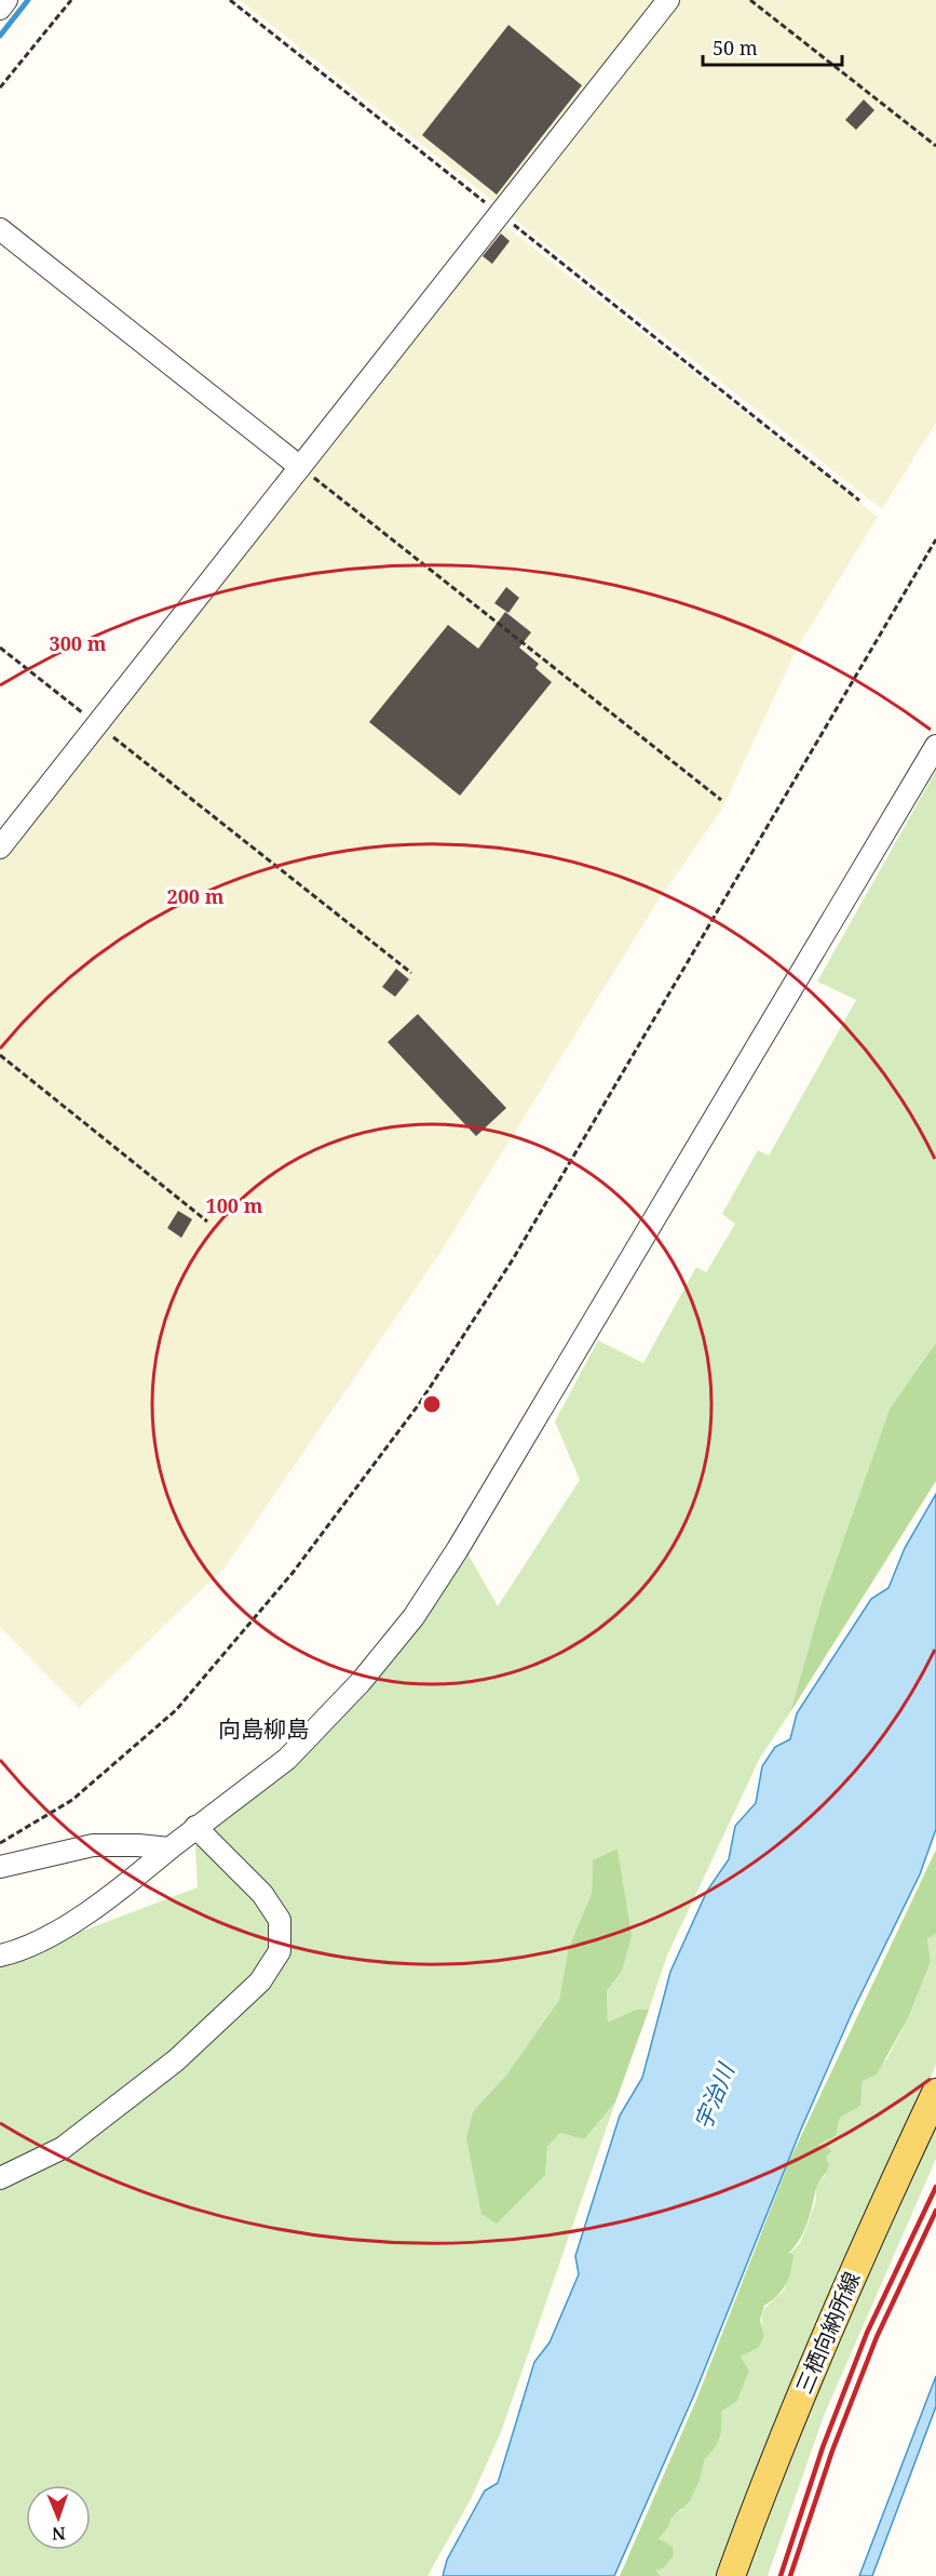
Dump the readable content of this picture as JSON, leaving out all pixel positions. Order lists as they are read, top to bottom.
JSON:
{
  "streets": {
    "main road": ["三栖向納所線"]
  },
  "districts": ["向島柳島"],
  "water": ["宇治川"],
  "scale_bar": "50 m",
  "north": "bottom",
  "rings": ["300 m", "200 m", "100 m"]
}
